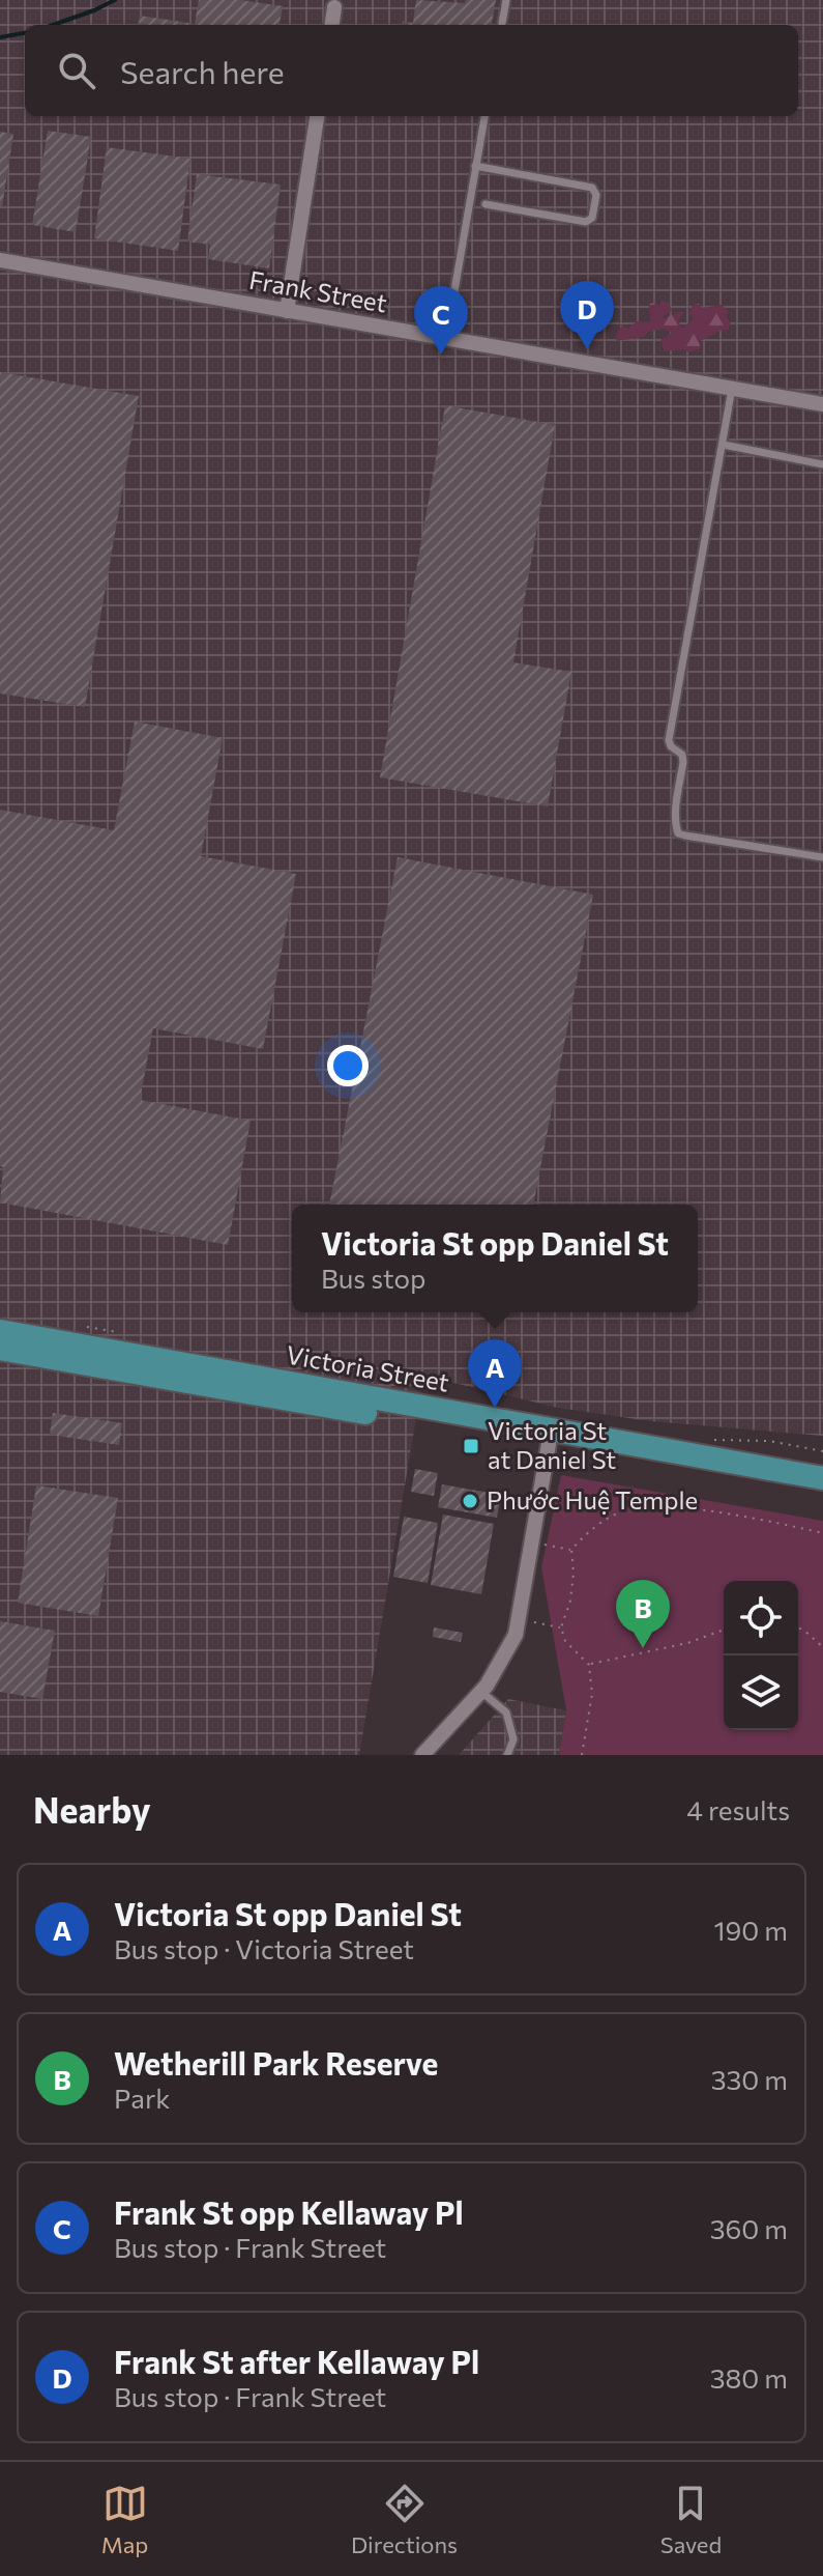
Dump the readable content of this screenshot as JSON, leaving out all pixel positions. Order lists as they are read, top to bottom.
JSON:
{
  "streets": {
    "main road": ["Victoria Street"],
    "street": ["Frank Street"]
  },
  "places": {
    "transit": ["Victoria St at Daniel St"],
    "other": ["Phước Huệ Temple"]
  },
  "page": {
    "search": "Search here",
    "pins": [
      "D",
      "C",
      "A",
      "B"
    ],
    "popup": ["Victoria St opp Daniel St", "Bus stop"],
    "heading": ["Nearby", "4 results"],
    "list": [
      {
        "mark": "A",
        "name": "Victoria St opp Daniel St",
        "note": "Bus stop · Victoria Street",
        "value": "190 m"
      },
      {
        "mark": "B",
        "name": "Wetherill Park Reserve",
        "note": "Park",
        "value": "330 m"
      },
      {
        "mark": "C",
        "name": "Frank St opp Kellaway Pl",
        "note": "Bus stop · Frank Street",
        "value": "360 m"
      },
      {
        "mark": "D",
        "name": "Frank St after Kellaway Pl",
        "note": "Bus stop · Frank Street",
        "value": "380 m"
      }
    ],
    "nav": ["Map", "Directions", "Saved"]
  }
}
